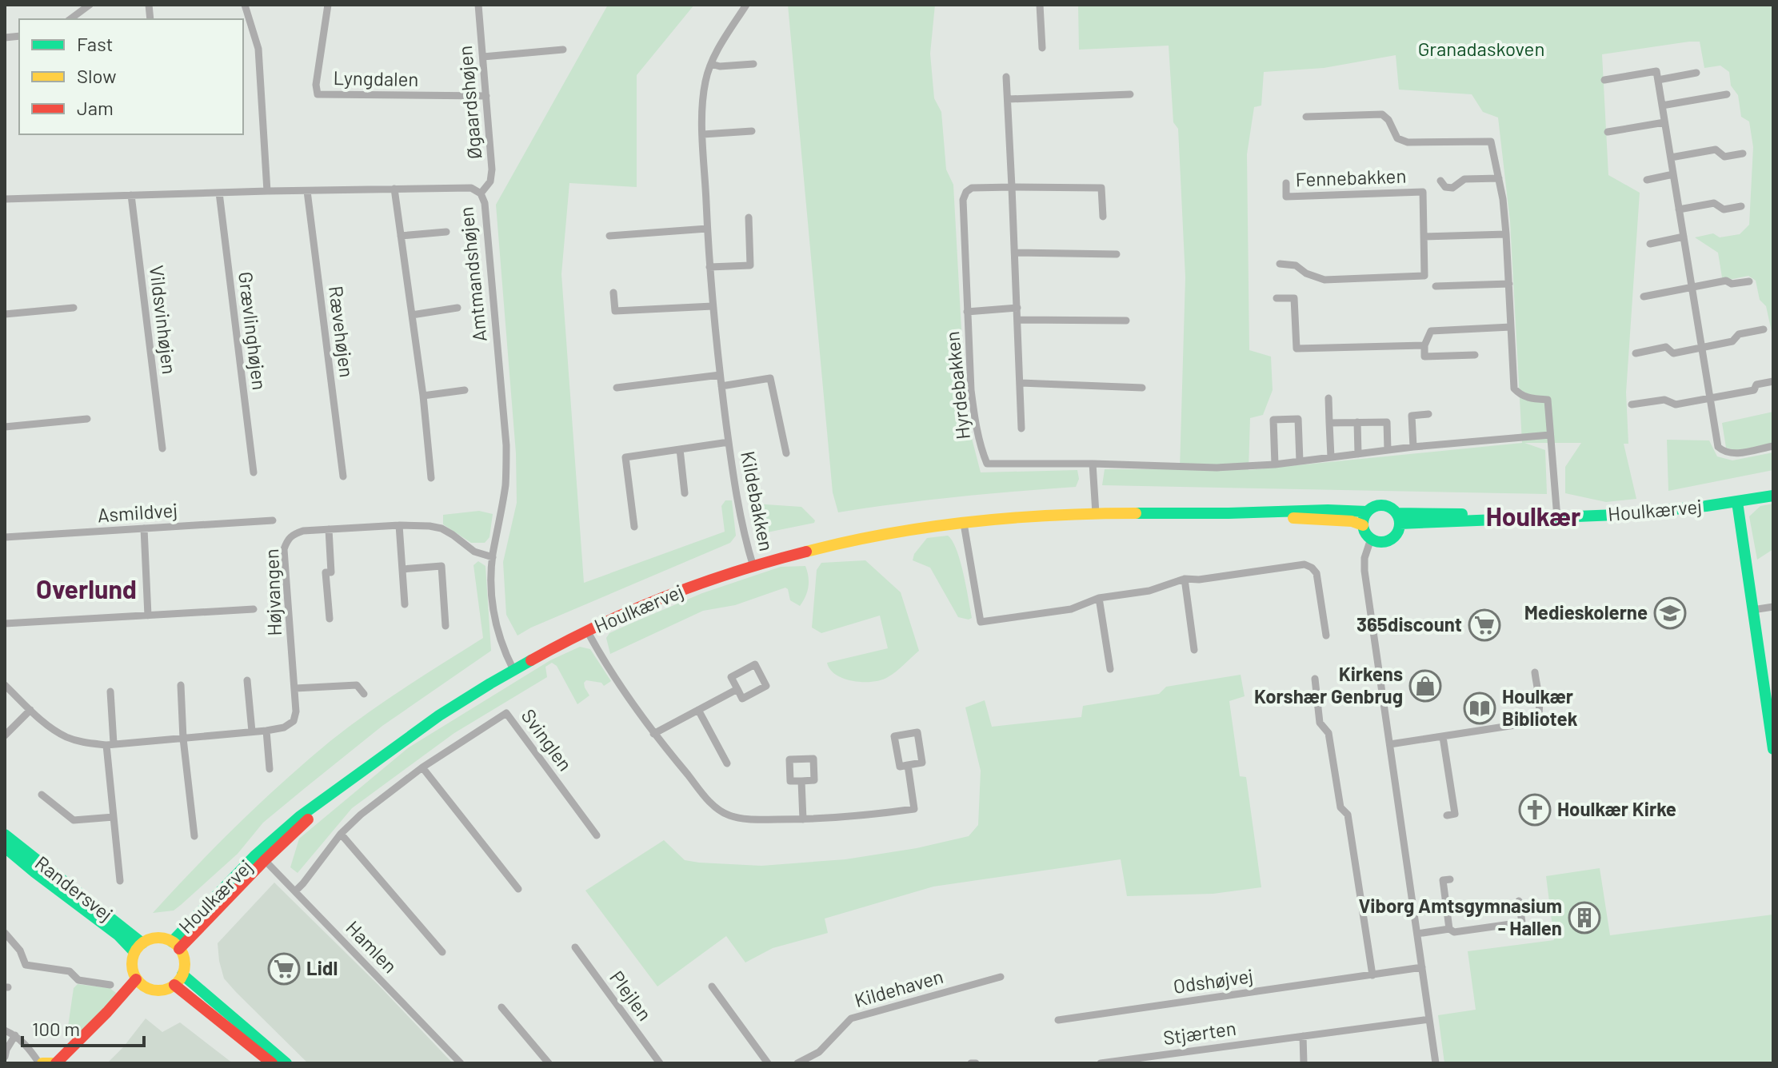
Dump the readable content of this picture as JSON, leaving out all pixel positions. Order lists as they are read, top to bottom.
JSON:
{
  "streets": {
    "street": [
      "Lyngdalen",
      "Øgaardshøjen",
      "Fennebakken",
      "Amtmandshøjen",
      "Vildsvinhøjen",
      "Grævlinghøjen",
      "Rævehøjen",
      "Hyrdebakken",
      "Kildebakken",
      "Houlkærvej",
      "Asmildvej",
      "Højvangen",
      "Svinglen",
      "Randersvej",
      "Hamlen",
      "Odshøjvej",
      "Kildehaven",
      "Plejlen",
      "Stjærten"
    ]
  },
  "crossings": [
    ["Lyngdalen", "Øgaardshøjen"],
    ["Øgaardshøjen", "Amtmandshøjen"],
    ["Fennebakken", "Houlkærvej"],
    ["Amtmandshøjen", "Vildsvinhøjen"],
    ["Amtmandshøjen", "Grævlinghøjen"],
    ["Amtmandshøjen", "Rævehøjen"],
    ["Amtmandshøjen", "Houlkærvej"],
    ["Amtmandshøjen", "Højvangen"],
    ["Kildebakken", "Houlkærvej"],
    ["Houlkærvej", "Randersvej"],
    ["Houlkærvej", "Hamlen"],
    ["Svinglen", "Hamlen"]
  ],
  "districts": ["Houlkær", "Overlund"],
  "parks": ["Granadaskoven"],
  "places": {
    "school or university": ["Medieskolerne"],
    "supermarket": ["365discount", "Lidl"],
    "shop": ["Kirkens Korshær Genbrug"],
    "library": ["Houlkær Bibliotek"],
    "church": ["Houlkær Kirke"],
    "building": ["Viborg Amtsgymnasium - Hallen"]
  },
  "legend": ["Fast", "Slow", "Jam"],
  "scale_bar": "100 m"
}
